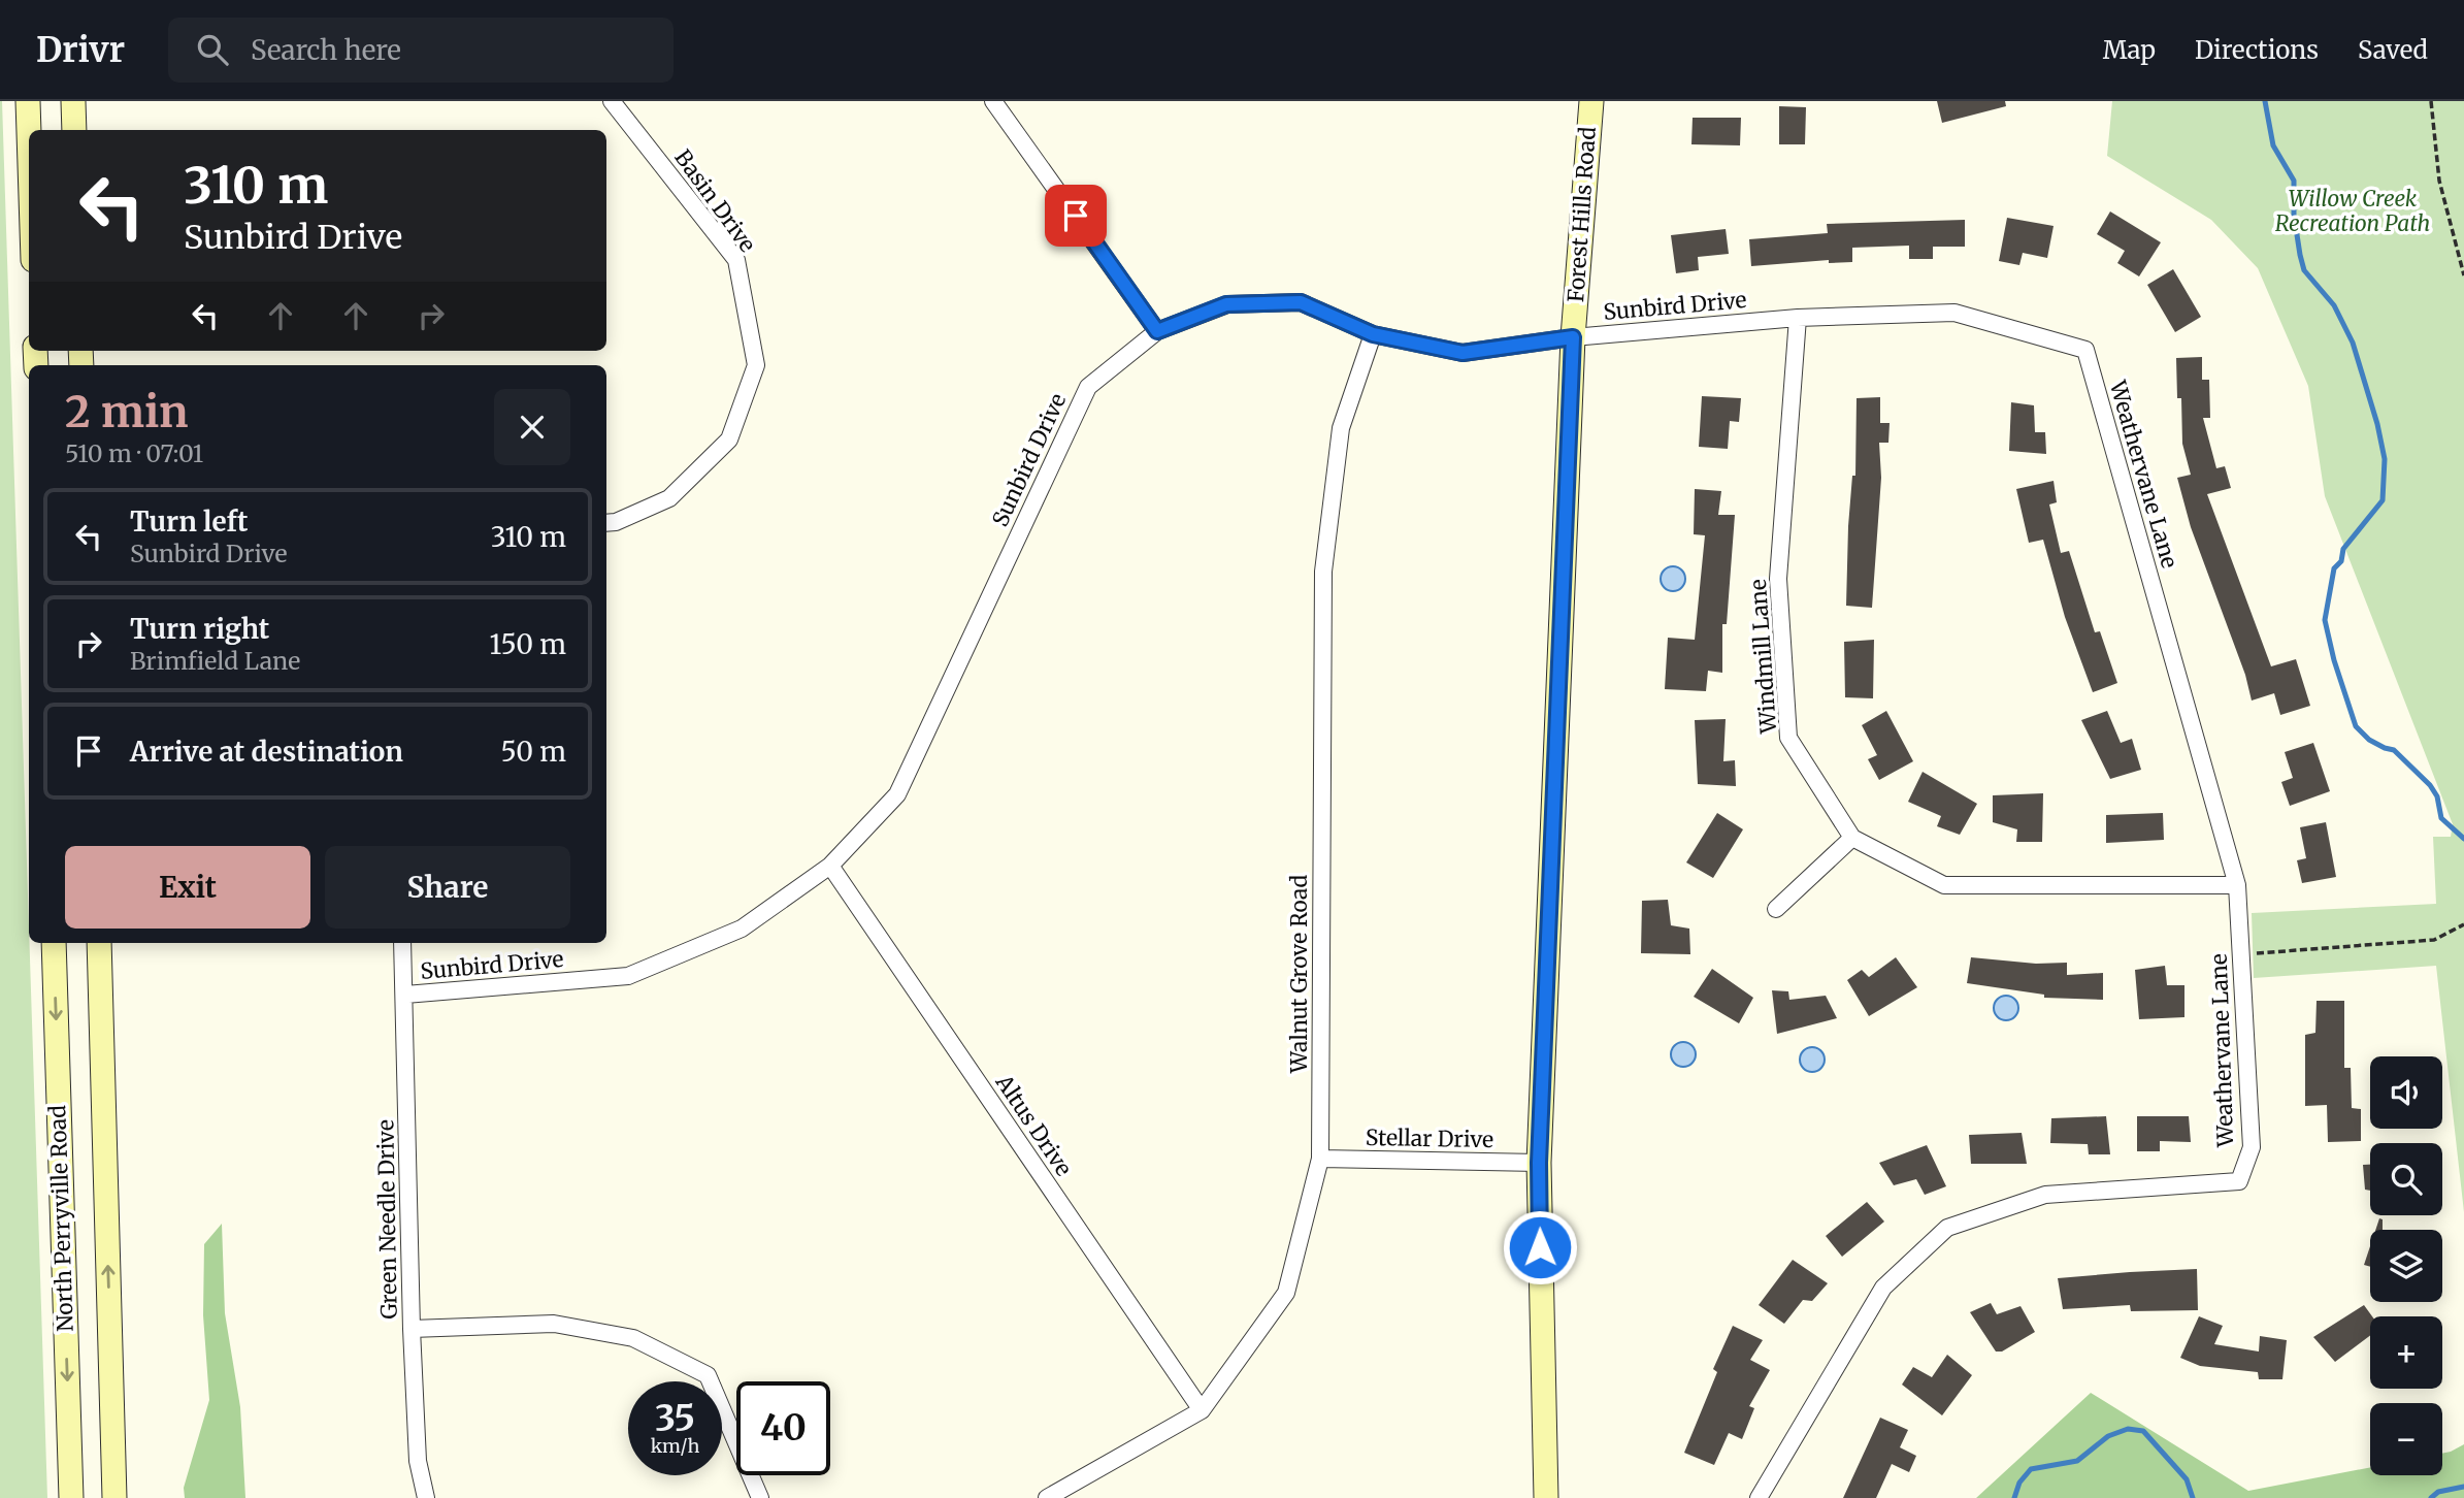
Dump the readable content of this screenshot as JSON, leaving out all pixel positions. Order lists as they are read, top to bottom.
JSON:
{
  "streets": {
    "street": [
      "Basin Drive",
      "Forest Hills Road",
      "Sunbird Drive",
      "Weathervane Lane",
      "Windmill Lane",
      "Walnut Grove Road",
      "Altus Drive",
      "Stellar Drive",
      "North Perryville Road",
      "Green Needle Drive"
    ]
  },
  "crossings": [
    ["Forest Hills Road", "Sunbird Drive"],
    ["Forest Hills Road", "Stellar Drive"],
    ["Sunbird Drive", "Weathervane Lane"],
    ["Sunbird Drive", "Windmill Lane"],
    ["Sunbird Drive", "Walnut Grove Road"],
    ["Sunbird Drive", "Altus Drive"],
    ["Sunbird Drive", "Green Needle Drive"],
    ["Weathervane Lane", "Windmill Lane"],
    ["Walnut Grove Road", "Altus Drive"],
    ["Walnut Grove Road", "Stellar Drive"]
  ],
  "parks": ["Willow Creek Recreation Path"],
  "page": {
    "header": "Drivr",
    "search": "Search here",
    "nav": ["Map", "Directions", "Saved"],
    "turn": ["310 m", "Sunbird Drive"],
    "heading": ["2 min", "510 m · 07:01"],
    "list": [
      {
        "name": "Turn left",
        "note": "Sunbird Drive",
        "value": "310 m"
      },
      {
        "name": "Turn right",
        "note": "Brimfield Lane",
        "value": "150 m"
      },
      {
        "name": "Arrive at destination",
        "value": "50 m"
      }
    ],
    "buttons": ["Exit", "Share"],
    "map_buttons": ["+", "−"],
    "speed": "35 km/h",
    "limit": "40"
  }
}
